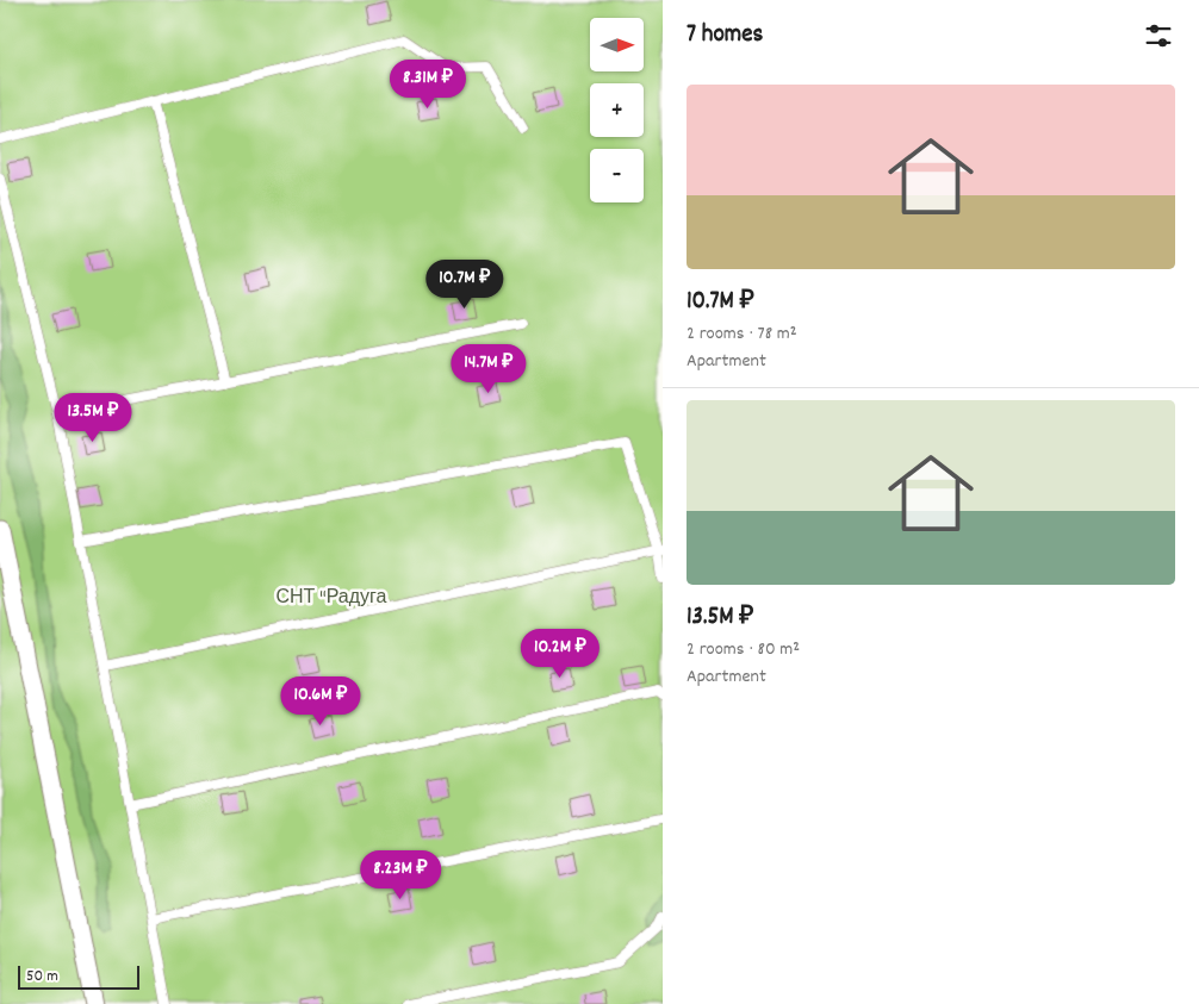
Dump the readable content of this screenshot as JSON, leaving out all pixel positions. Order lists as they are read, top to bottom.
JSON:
{
  "parks": ["СНТ \"Радуга"],
  "scale_bar": "50 m",
  "north": "right",
  "page": {
    "heading": "7 homes",
    "map_buttons": ["+", "−"],
    "price": [
      "8.31M ₽",
      "10.7M ₽",
      "14.7M ₽",
      "13.5M ₽",
      "10.2M ₽",
      "10.6M ₽",
      "8.23M ₽"
    ],
    "list": [
      {
        "name": "10.7M ₽",
        "note": "2 rooms · 78 m² · Apartment"
      },
      {
        "name": "13.5M ₽",
        "note": "2 rooms · 80 m² · Apartment"
      }
    ],
    "scale": "50 m"
  }
}
